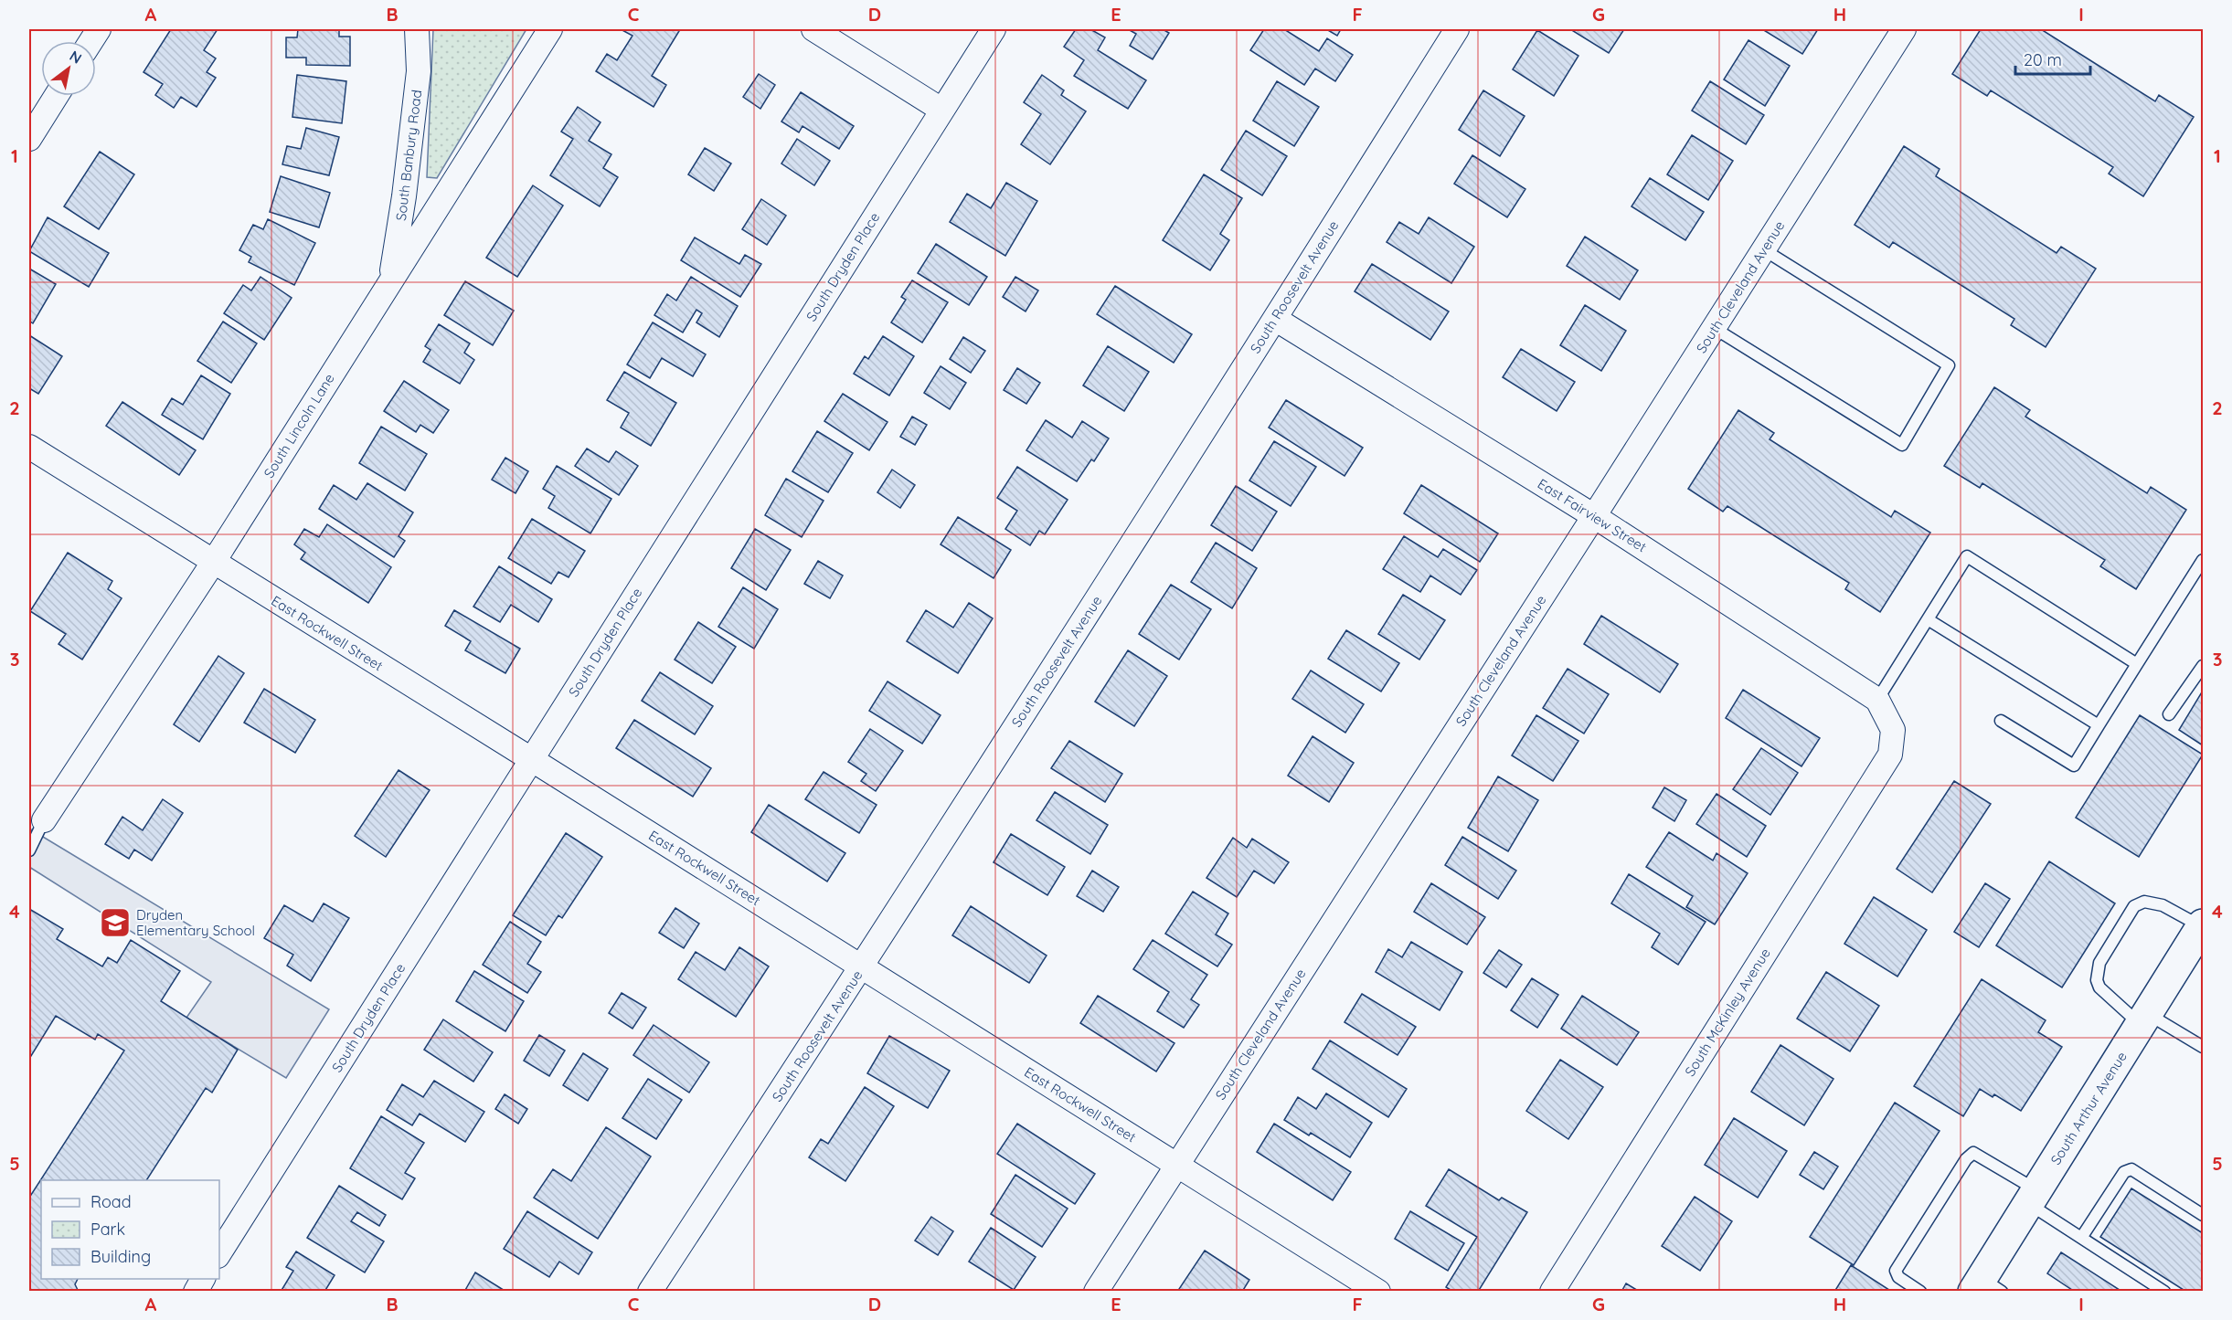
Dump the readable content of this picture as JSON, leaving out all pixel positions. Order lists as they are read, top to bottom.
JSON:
{
  "streets": {
    "street": [
      "South Banbury Road",
      "South Dryden Place",
      "South Roosevelt Avenue",
      "South Cleveland Avenue",
      "South Lincoln Lane",
      "East Fairview Street",
      "East Rockwell Street",
      "South McKinley Avenue",
      "South Arthur Avenue"
    ]
  },
  "crossings": [
    ["South Banbury Road", "South Lincoln Lane"],
    ["South Dryden Place", "East Rockwell Street"],
    ["South Roosevelt Avenue", "East Fairview Street"],
    ["South Roosevelt Avenue", "East Rockwell Street"],
    ["South Cleveland Avenue", "East Fairview Street"],
    ["South Cleveland Avenue", "East Rockwell Street"],
    ["South Lincoln Lane", "East Rockwell Street"],
    ["East Fairview Street", "South McKinley Avenue"]
  ],
  "places": {
    "school or university": ["Dryden Elementary School"]
  },
  "legend": ["Road", "Park", "Building"],
  "scale_bar": "20 m",
  "north": "top right",
  "grid": {
    "columns": [
      "A",
      "B",
      "C",
      "D",
      "E",
      "F",
      "G",
      "H",
      "I"
    ],
    "rows": [
      "1",
      "2",
      "3",
      "4",
      "5"
    ]
  }
}
